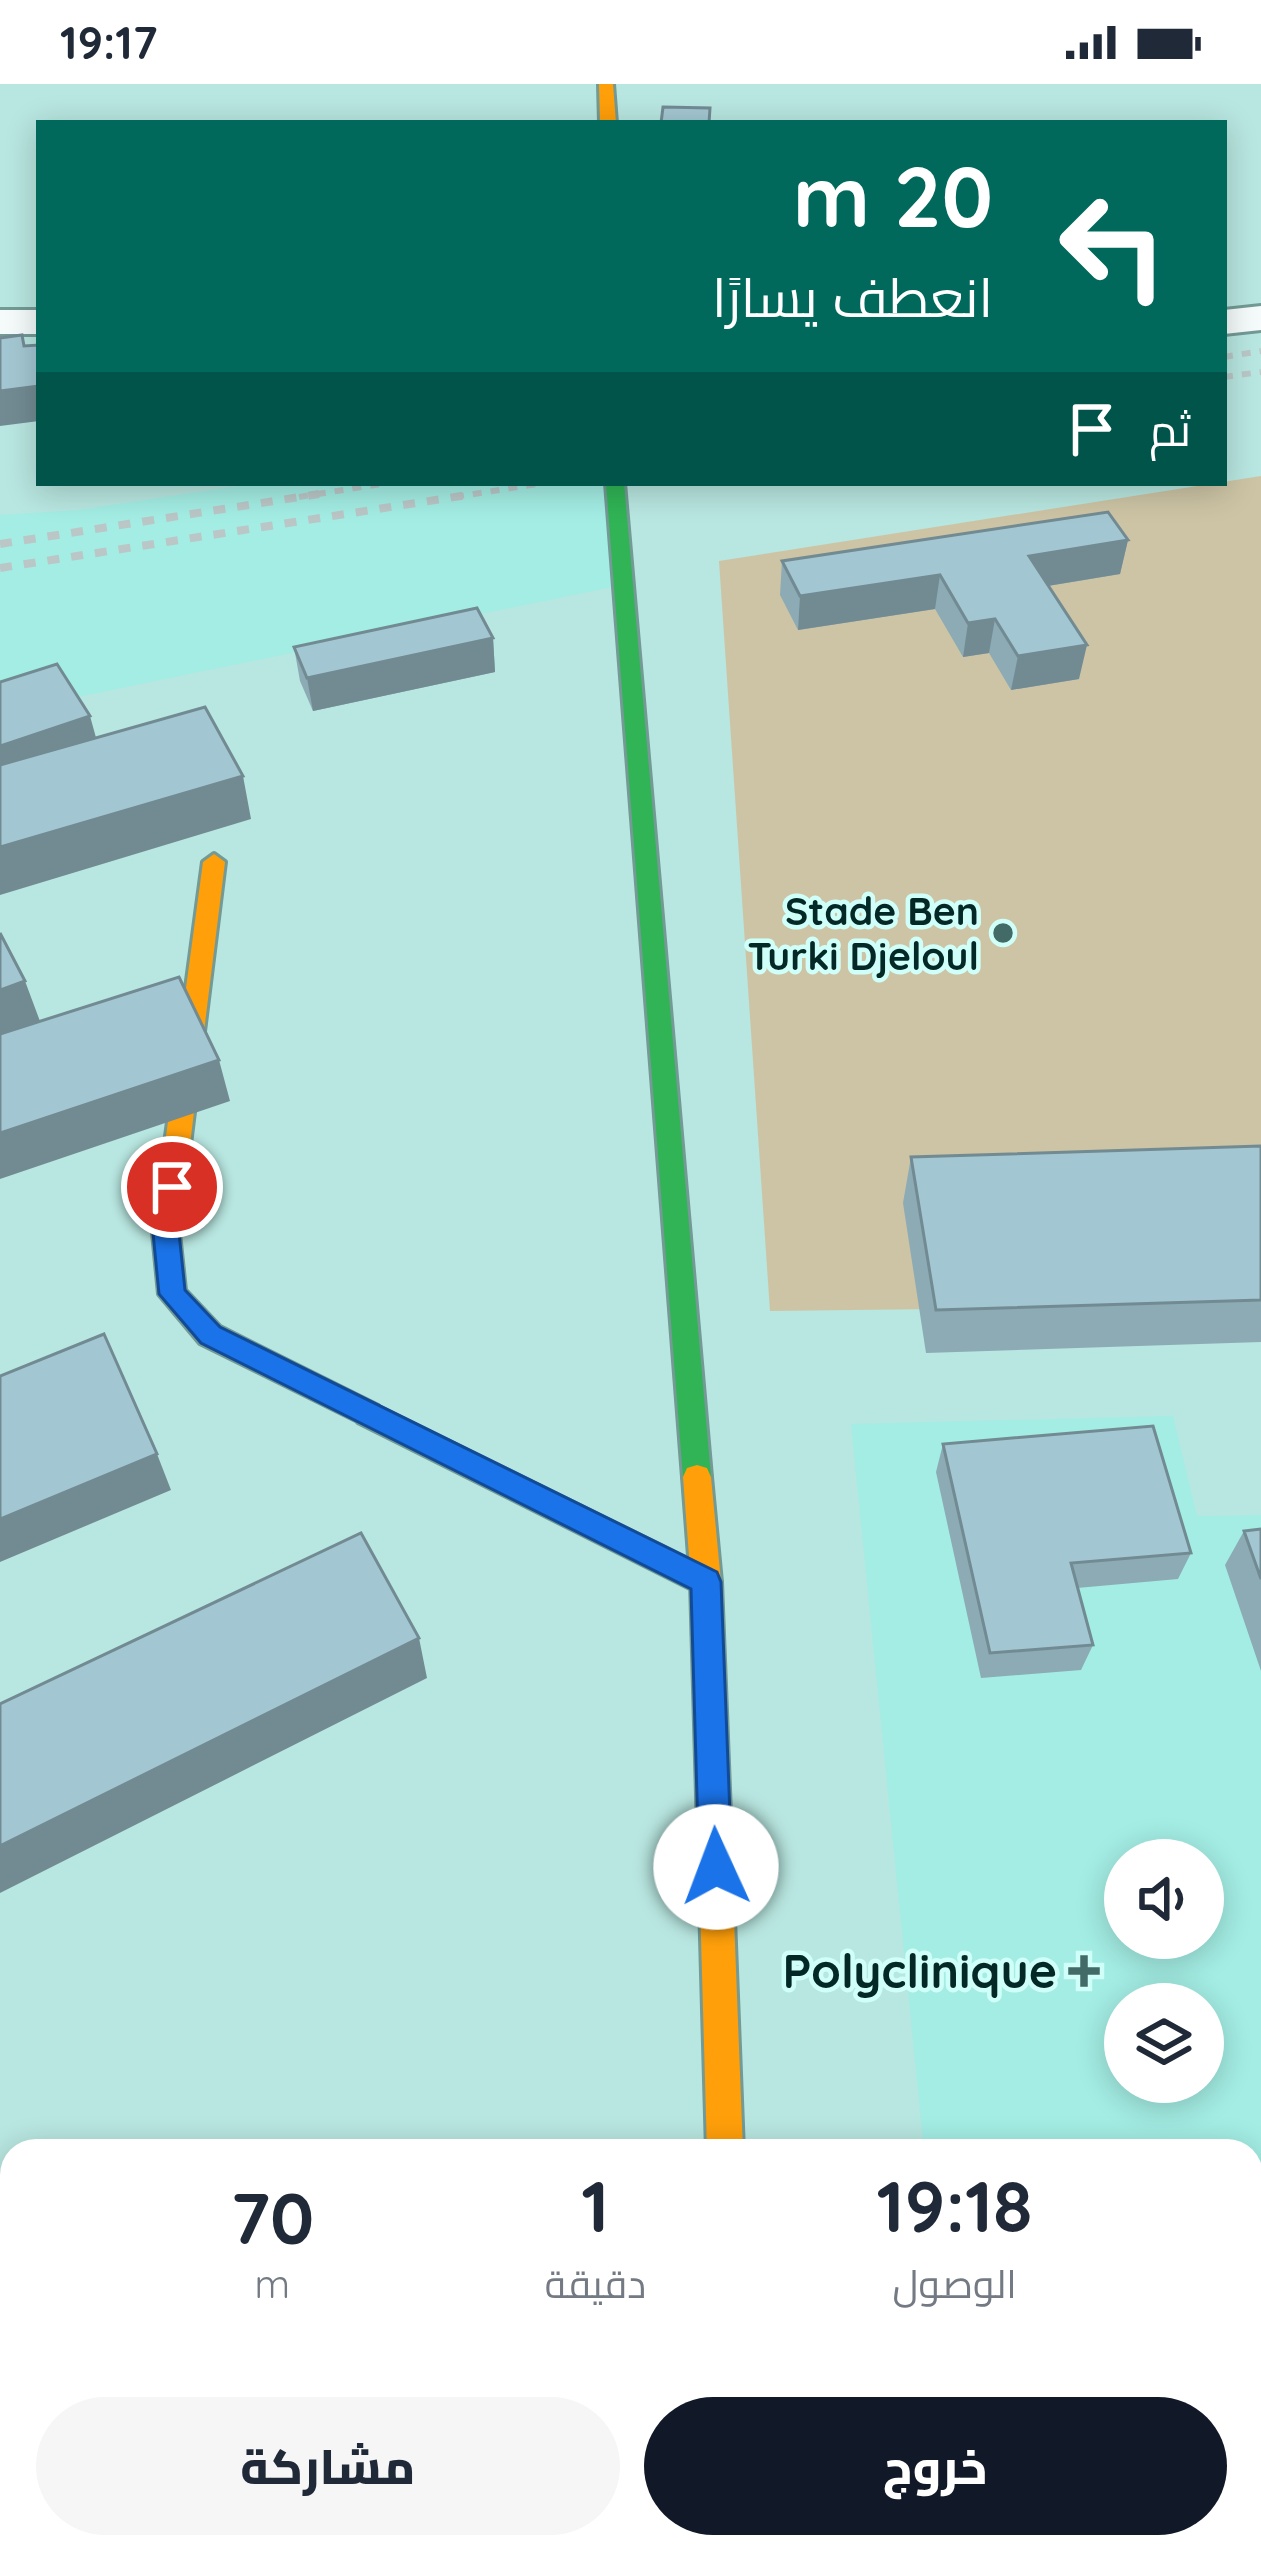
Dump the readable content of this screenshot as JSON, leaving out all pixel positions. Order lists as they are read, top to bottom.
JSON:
{
  "places": {
    "other": ["Stade Ben Turki Djeloul"],
    "health": ["Polyclinique"]
  },
  "page": {
    "status": "19:17",
    "turn": ["20 m", "انعطف يسارًا"],
    "then": "ثم",
    "eta": [
      "19:18",
      "الوصول",
      "1",
      "دقيقة",
      "70",
      "m"
    ],
    "buttons": ["خروج", "مشاركة"]
  }
}
